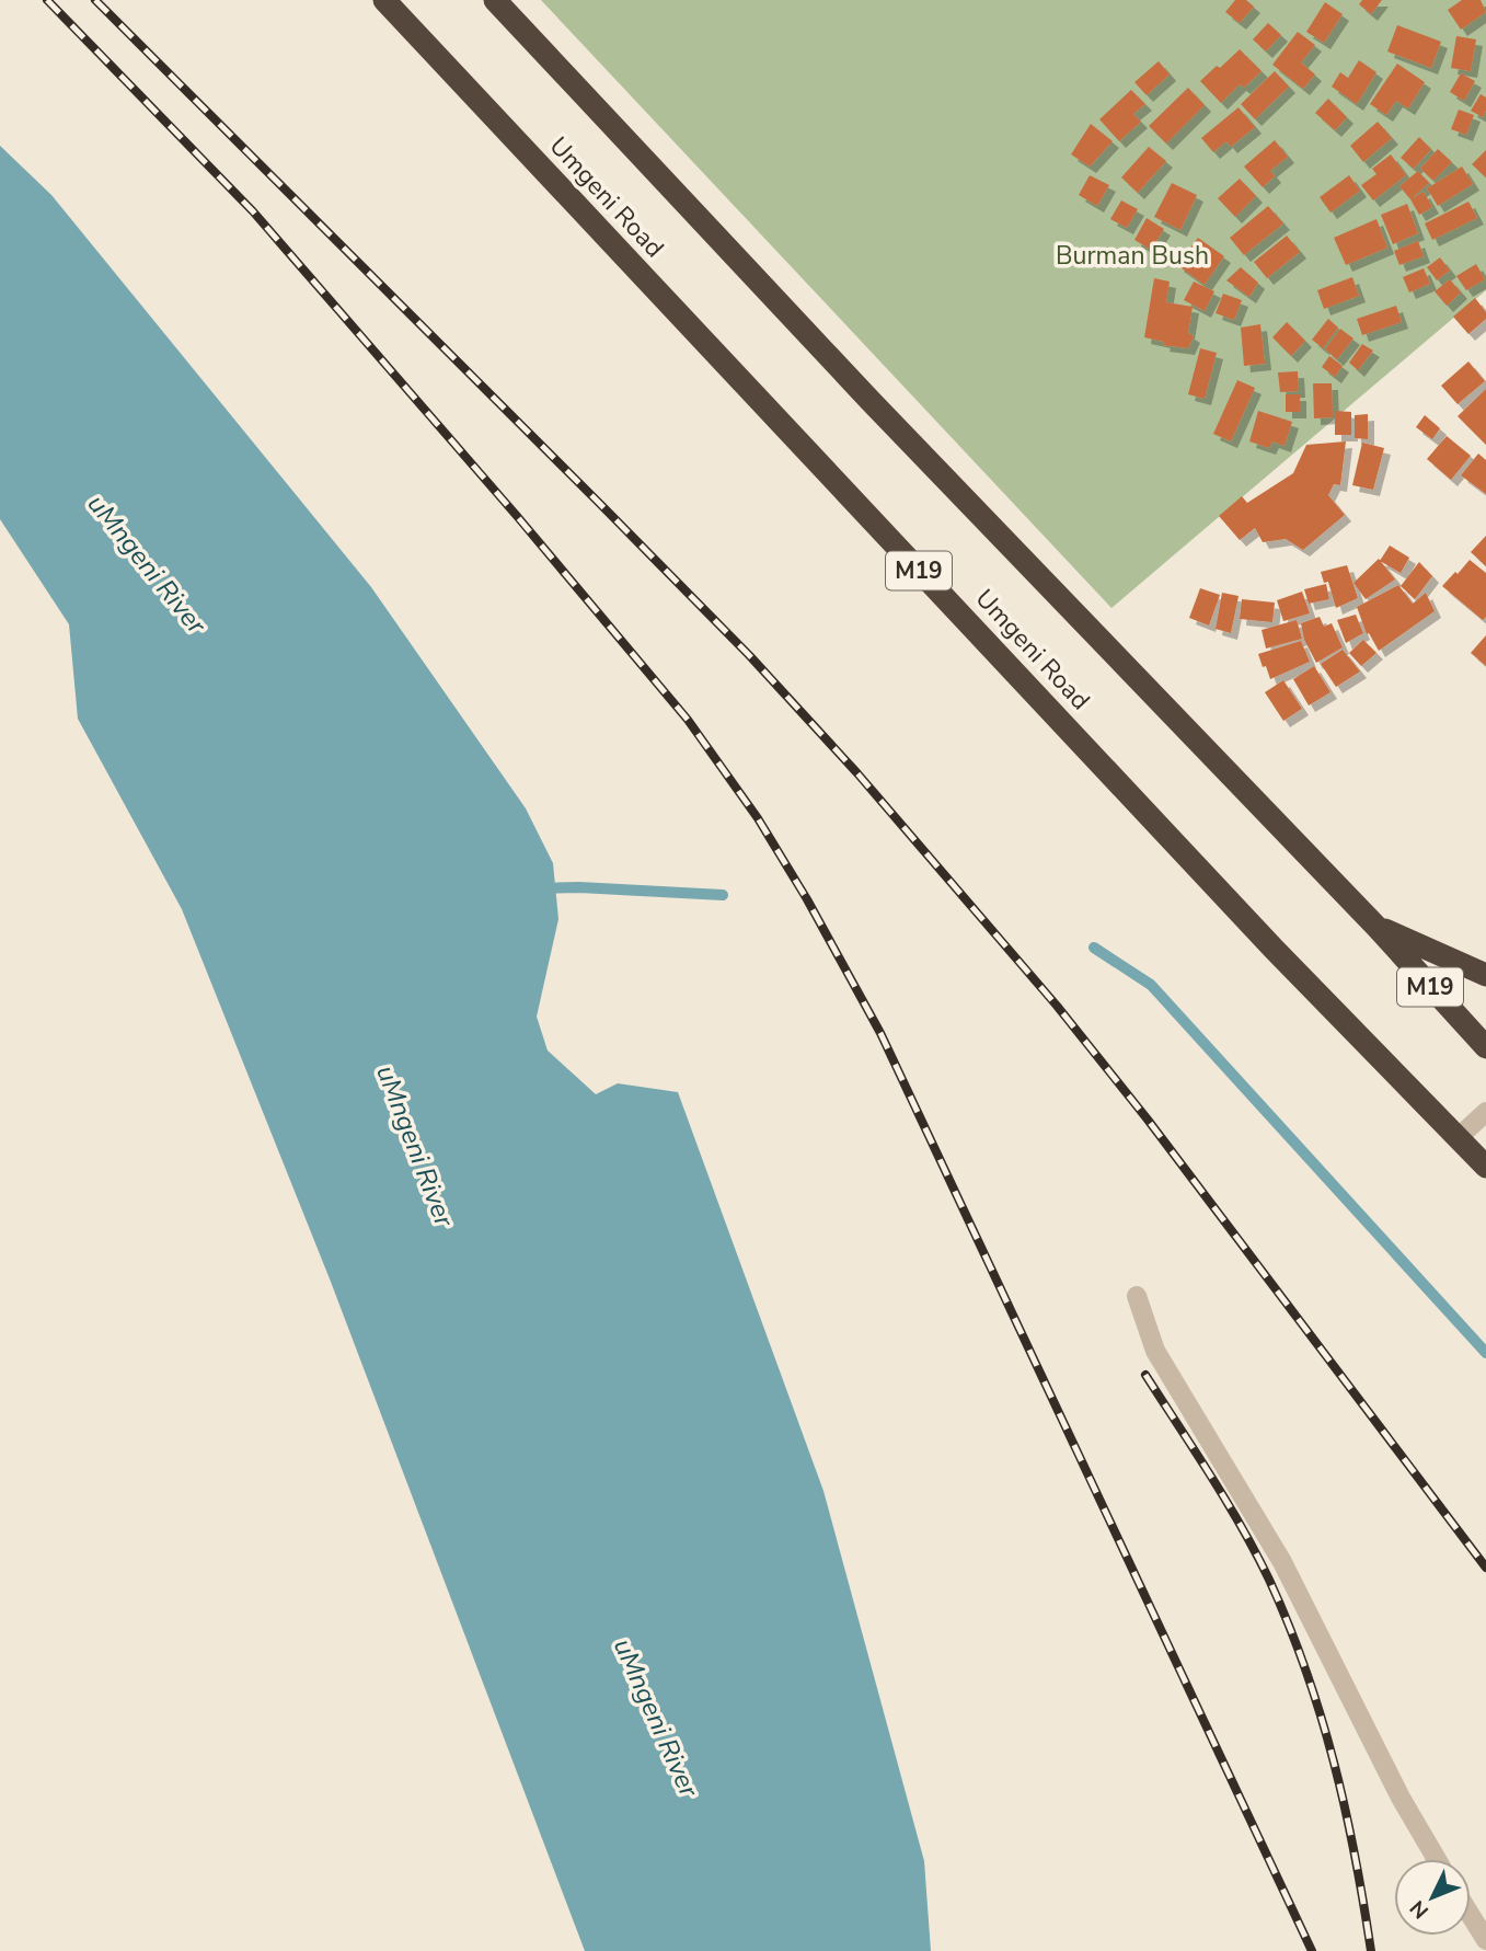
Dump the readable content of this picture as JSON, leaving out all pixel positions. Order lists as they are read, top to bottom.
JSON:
{
  "streets": {
    "highway": ["Umgeni Road", "M19"]
  },
  "water": ["uMngeni River"],
  "parks": ["Burman Bush"],
  "north": "bottom left"
}
